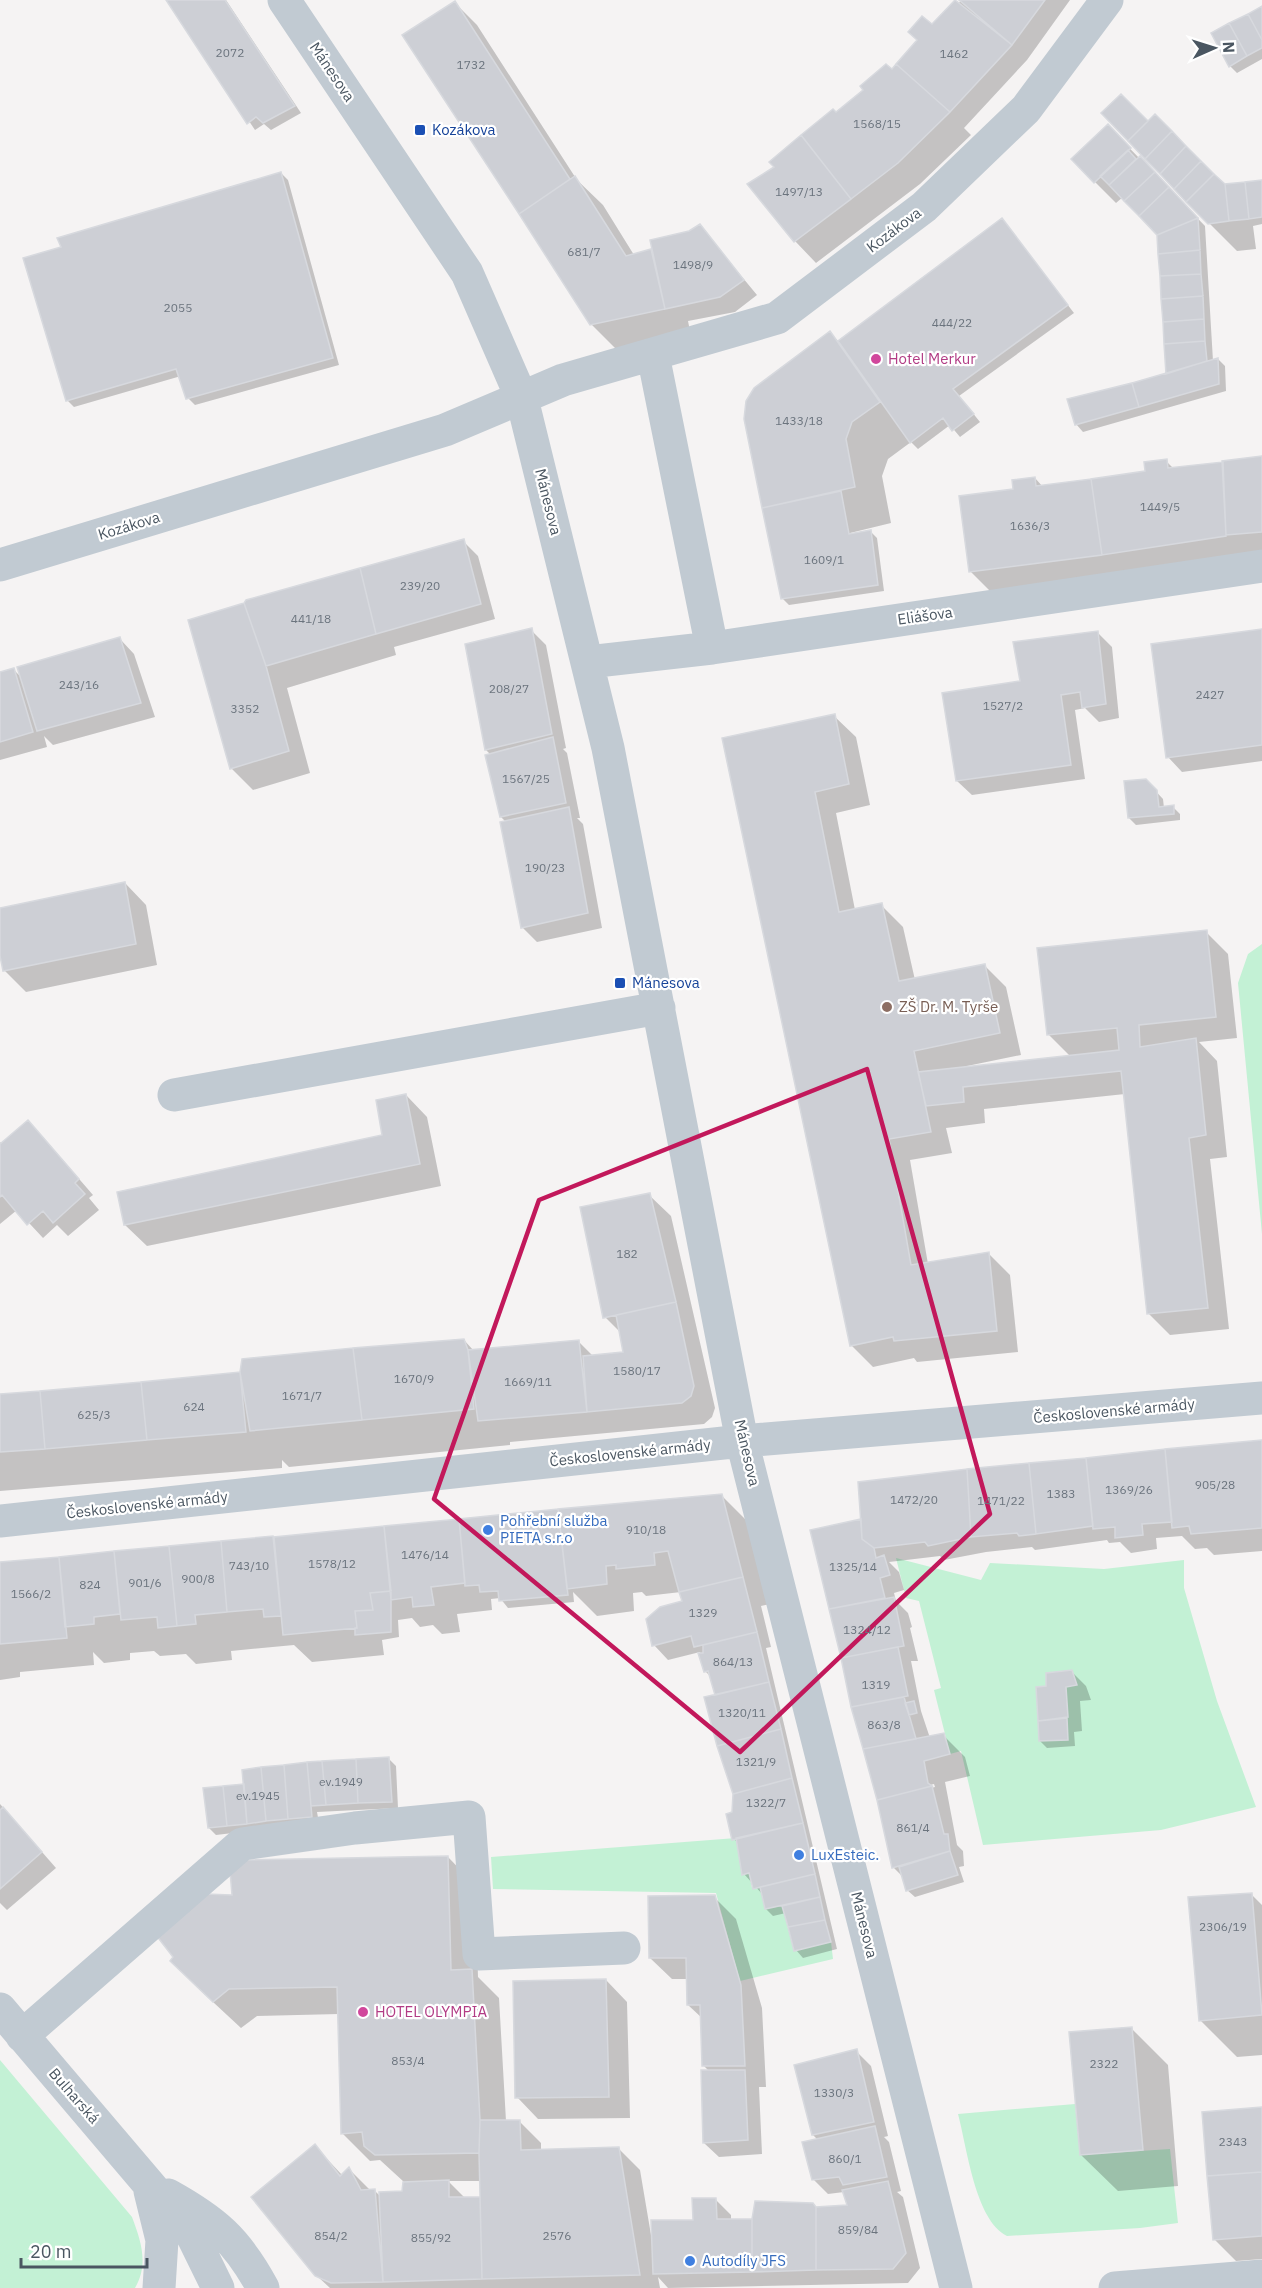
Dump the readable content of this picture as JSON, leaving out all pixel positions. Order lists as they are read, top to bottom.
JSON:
{
  "streets": {
    "street": [
      "Mánesova",
      "Kozákova",
      "Eliášova",
      "Československé armády",
      "Bulharská"
    ]
  },
  "crossings": [
    ["Mánesova", "Kozákova"],
    ["Mánesova", "Eliášova"],
    ["Mánesova", "Československé armády"]
  ],
  "places": {
    "transit": ["Kozákova", "Mánesova"],
    "other": [
      "Hotel Merkur",
      "ZŠ Dr. M. Tyrše",
      "Pohřební služba PIETA s.r.o",
      "LuxEsteic.",
      "HOTEL OLYMPIA",
      "Autodíly JFS"
    ]
  },
  "house_numbers": [
    "2072",
    "1462",
    "1732",
    "1568/15",
    "1497/13",
    "681/7",
    "1498/9",
    "2055",
    "444/22",
    "1433/18",
    "1449/5",
    "1636/3",
    "1609/1",
    "239/20",
    "441/18",
    "243/16",
    "208/27",
    "2427",
    "1527/2",
    "3352",
    "1567/25",
    "190/23",
    "182",
    "1580/17",
    "1670/9",
    "1669/11",
    "1671/7",
    "624",
    "625/3",
    "905/28",
    "1369/26",
    "1383",
    "1472/20",
    "1471/22",
    "910/18",
    "1476/14",
    "1578/12",
    "743/10",
    "1325/14",
    "900/8",
    "901/6",
    "824",
    "1566/2",
    "1329",
    "1324/12",
    "864/13",
    "1319",
    "1320/11",
    "863/8",
    "1321/9",
    "ev.1949",
    "ev.1945",
    "1322/7",
    "861/4",
    "2306/19",
    "853/4",
    "2322",
    "1330/3",
    "2343",
    "860/1",
    "859/84",
    "854/2",
    "2576",
    "855/92"
  ],
  "scale_bar": "20 m",
  "north": "right"
}
